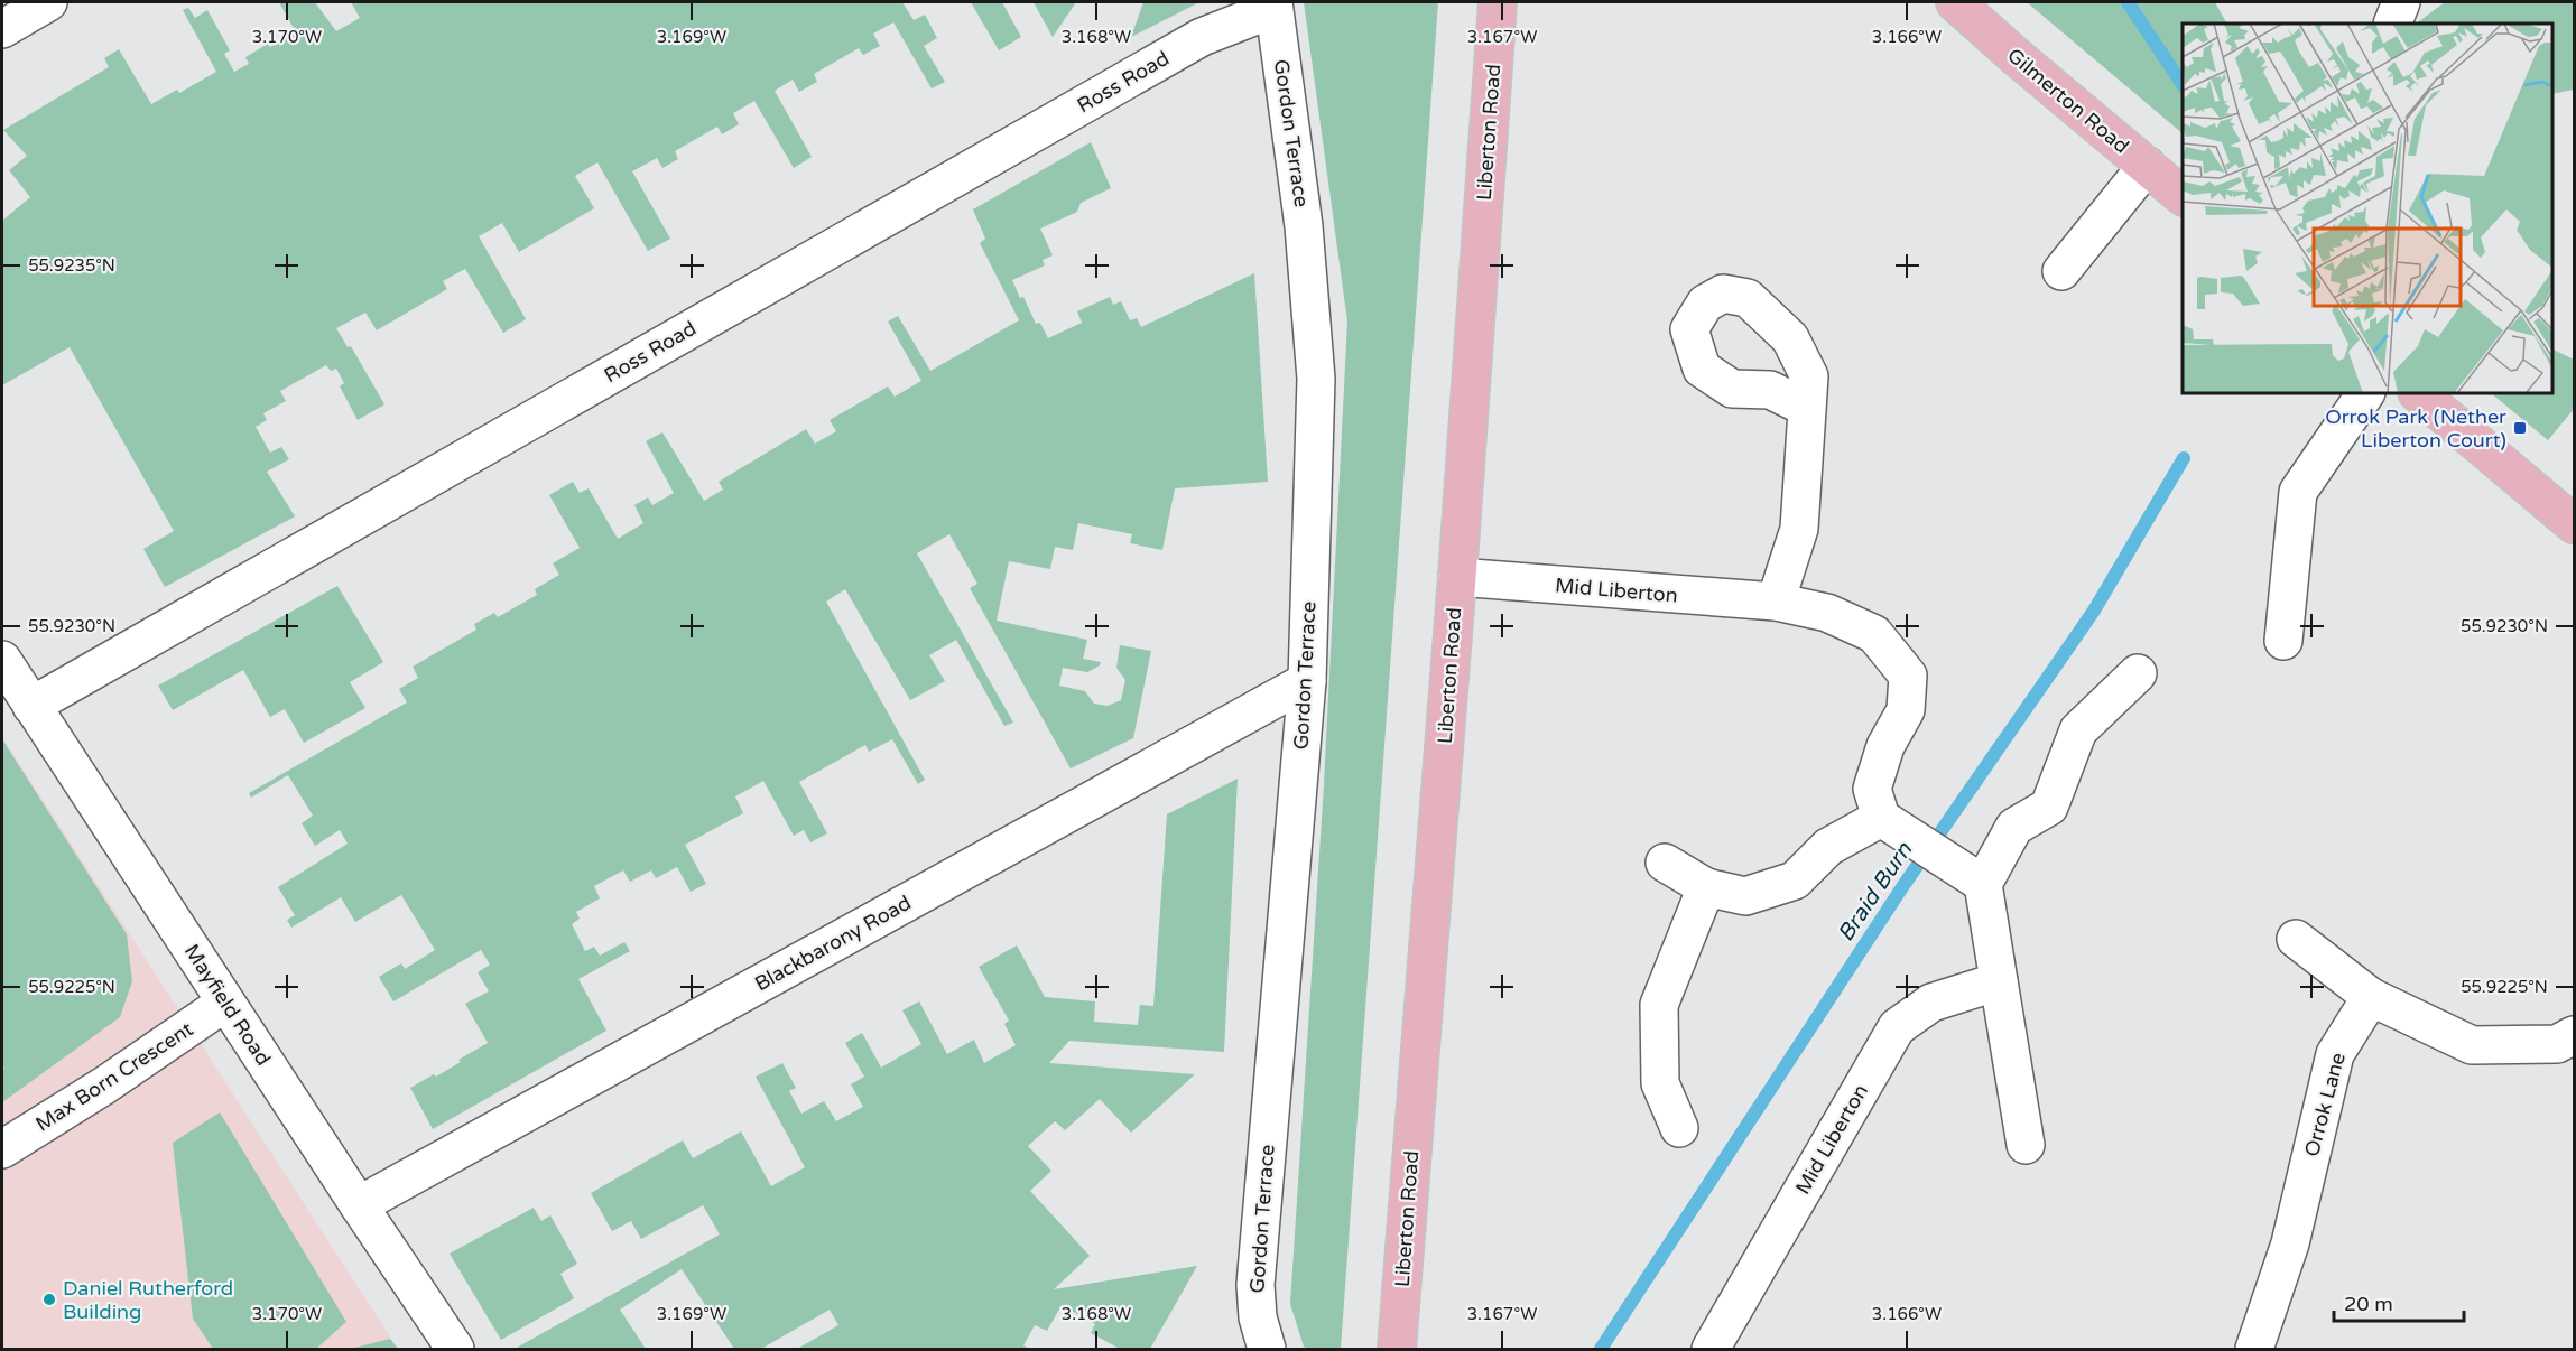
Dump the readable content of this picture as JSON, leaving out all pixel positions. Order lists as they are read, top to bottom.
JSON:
{
  "streets": {
    "main road": ["Gilmerton Road", "Liberton Road"],
    "street": [
      "Ross Road",
      "Gordon Terrace",
      "Mid Liberton",
      "Blackbarony Road",
      "Mayfield Road",
      "Max Born Crescent",
      "Orrok Lane"
    ]
  },
  "crossings": [
    ["Ross Road", "Gordon Terrace"],
    ["Ross Road", "Mayfield Road"],
    ["Liberton Road", "Mid Liberton"],
    ["Gordon Terrace", "Blackbarony Road"],
    ["Blackbarony Road", "Mayfield Road"],
    ["Mayfield Road", "Max Born Crescent"]
  ],
  "water": ["Braid Burn"],
  "places": {
    "transit": ["Orrok Park (Nether Liberton Court)"],
    "other": ["Daniel Rutherford Building"]
  },
  "scale_bar": "20 m",
  "coordinates": [
    "3.170°W",
    "3.169°W",
    "3.168°W",
    "3.167°W",
    "3.166°W",
    "55.9235°N",
    "55.9230°N",
    "55.9225°N"
  ]
}
